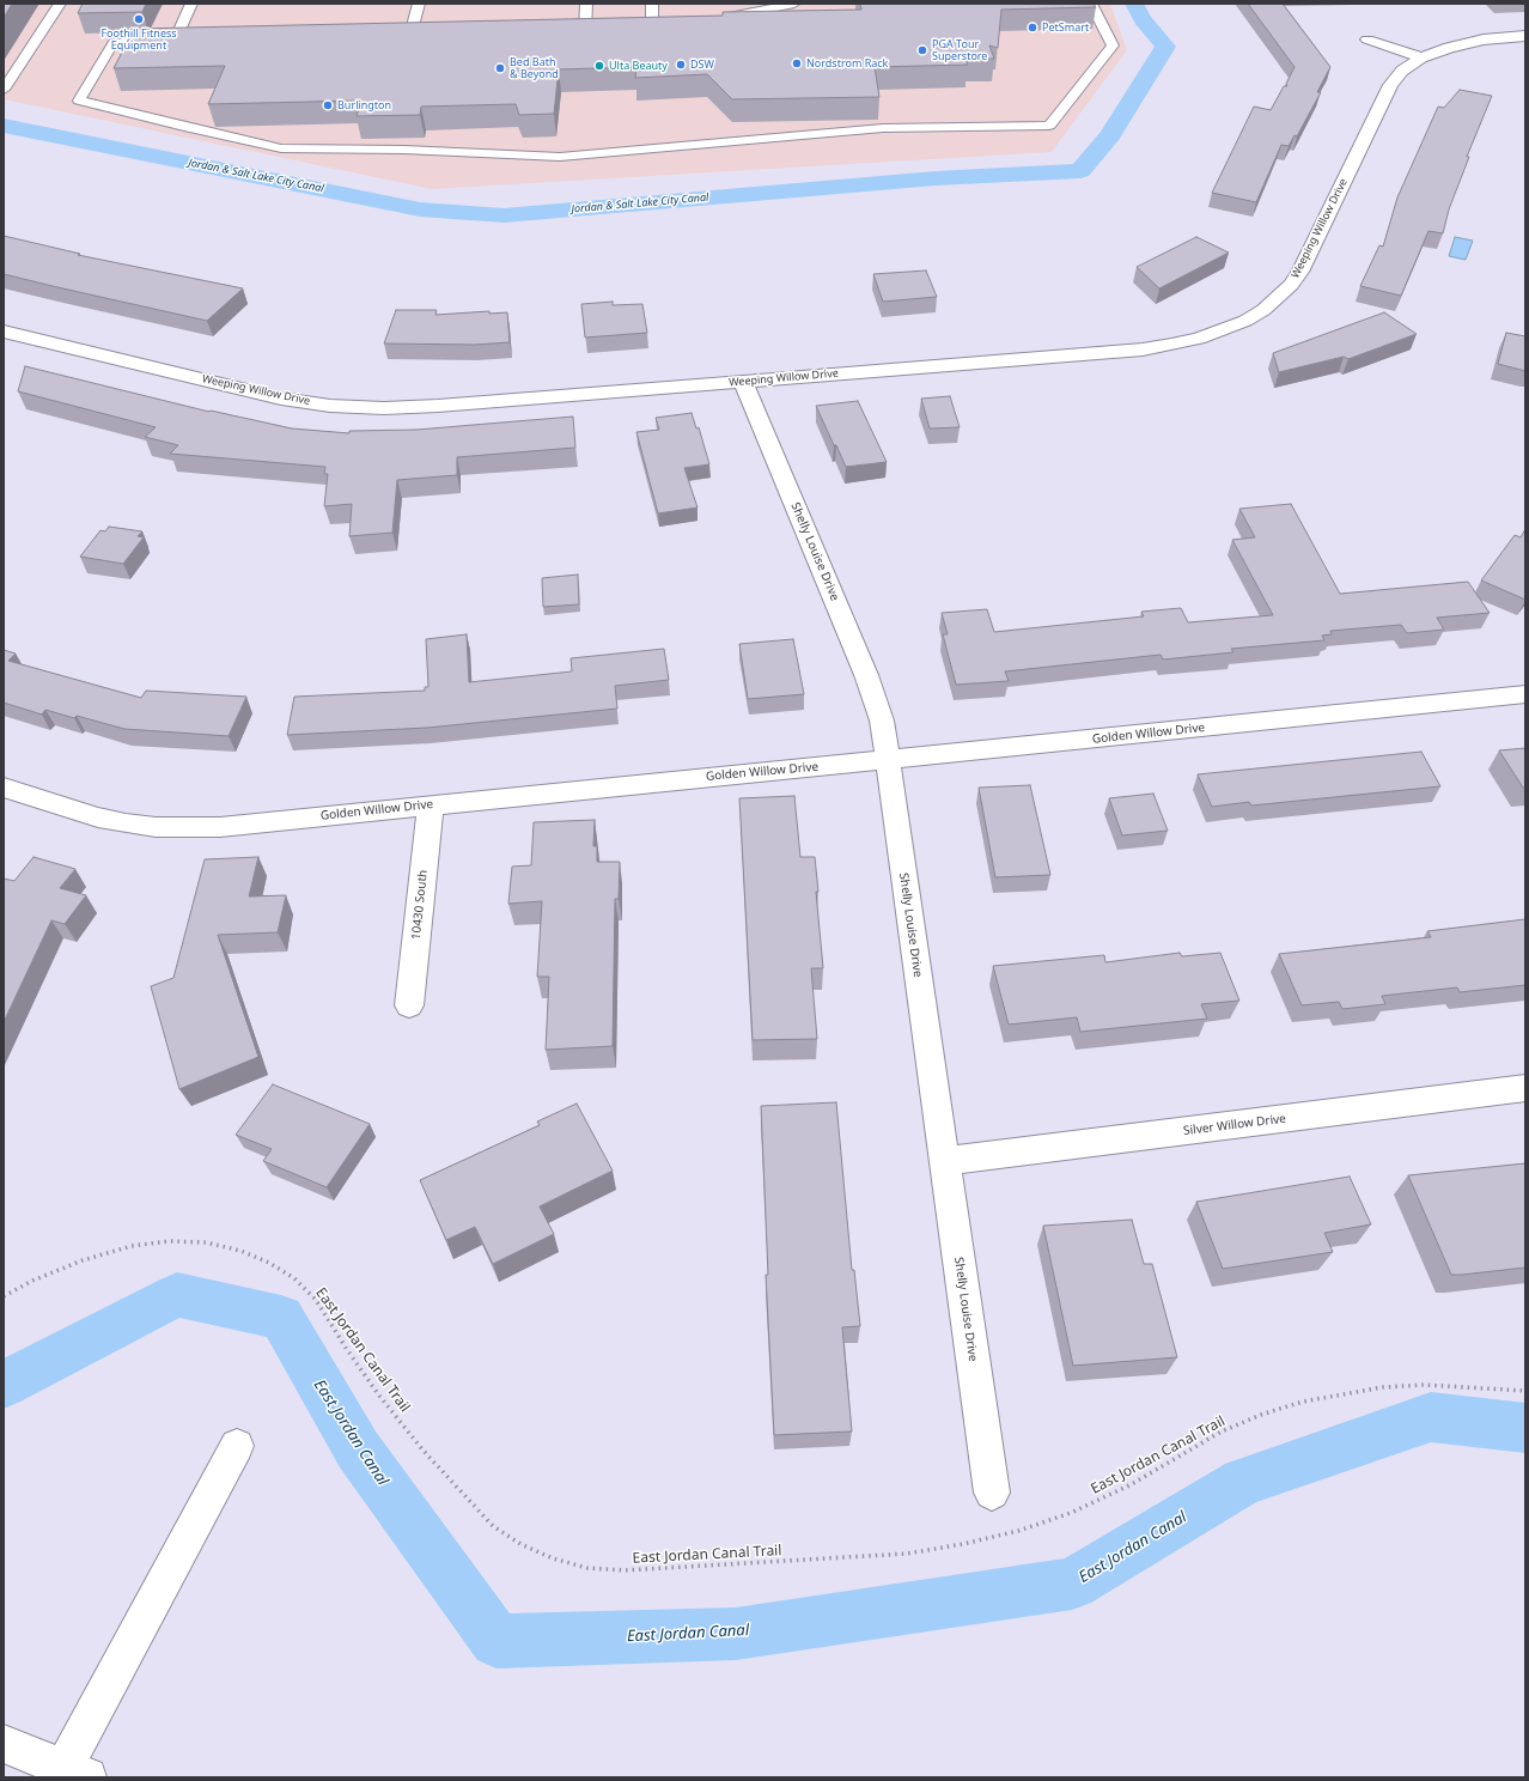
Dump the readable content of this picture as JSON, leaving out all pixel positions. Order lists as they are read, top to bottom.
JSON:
{
  "streets": {
    "street": [
      "Weeping Willow Drive",
      "Shelly Louise Drive",
      "Golden Willow Drive",
      "10430 South",
      "Silver Willow Drive"
    ],
    "path": ["East Jordan Canal Trail"]
  },
  "crossings": [
    ["Weeping Willow Drive", "Shelly Louise Drive"],
    ["Shelly Louise Drive", "Golden Willow Drive"],
    ["Shelly Louise Drive", "Silver Willow Drive"],
    ["Golden Willow Drive", "10430 South"]
  ],
  "water": ["Jordan & Salt Lake City Canal", "East Jordan Canal"],
  "places": [
    "Foothill Fitness Equipment",
    "PetSmart",
    "PGA Tour Superstore",
    "Nordstrom Rack",
    "DSW",
    "Ulta Beauty",
    "Bed Bath & Beyond",
    "Burlington"
  ]
}
